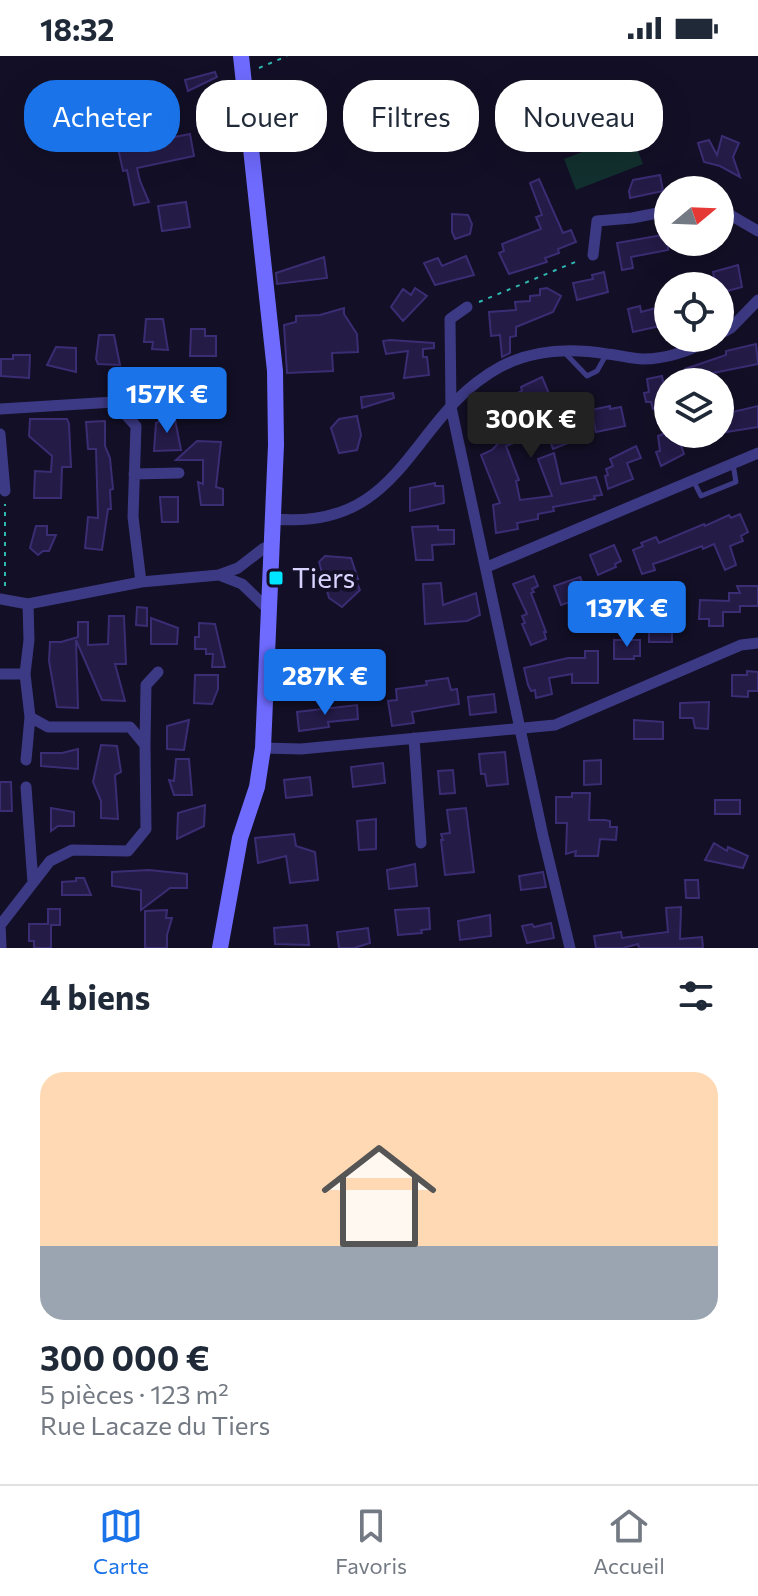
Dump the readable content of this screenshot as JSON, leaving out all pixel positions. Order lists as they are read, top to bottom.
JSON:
{
  "places": {
    "transit": ["Tiers"]
  },
  "north": "right",
  "page": {
    "status": "18:32",
    "chip": [
      "Acheter",
      "Louer",
      "Filtres",
      "Nouveau"
    ],
    "price": [
      "157K €",
      "300K €",
      "137K €",
      "287K €"
    ],
    "heading": "4 biens",
    "list": [
      {
        "name": "300 000 €",
        "note": "5 pièces · 123 m² · Rue Lacaze du Tiers"
      }
    ],
    "tabs": ["Carte", "Favoris", "Accueil"]
  }
}
